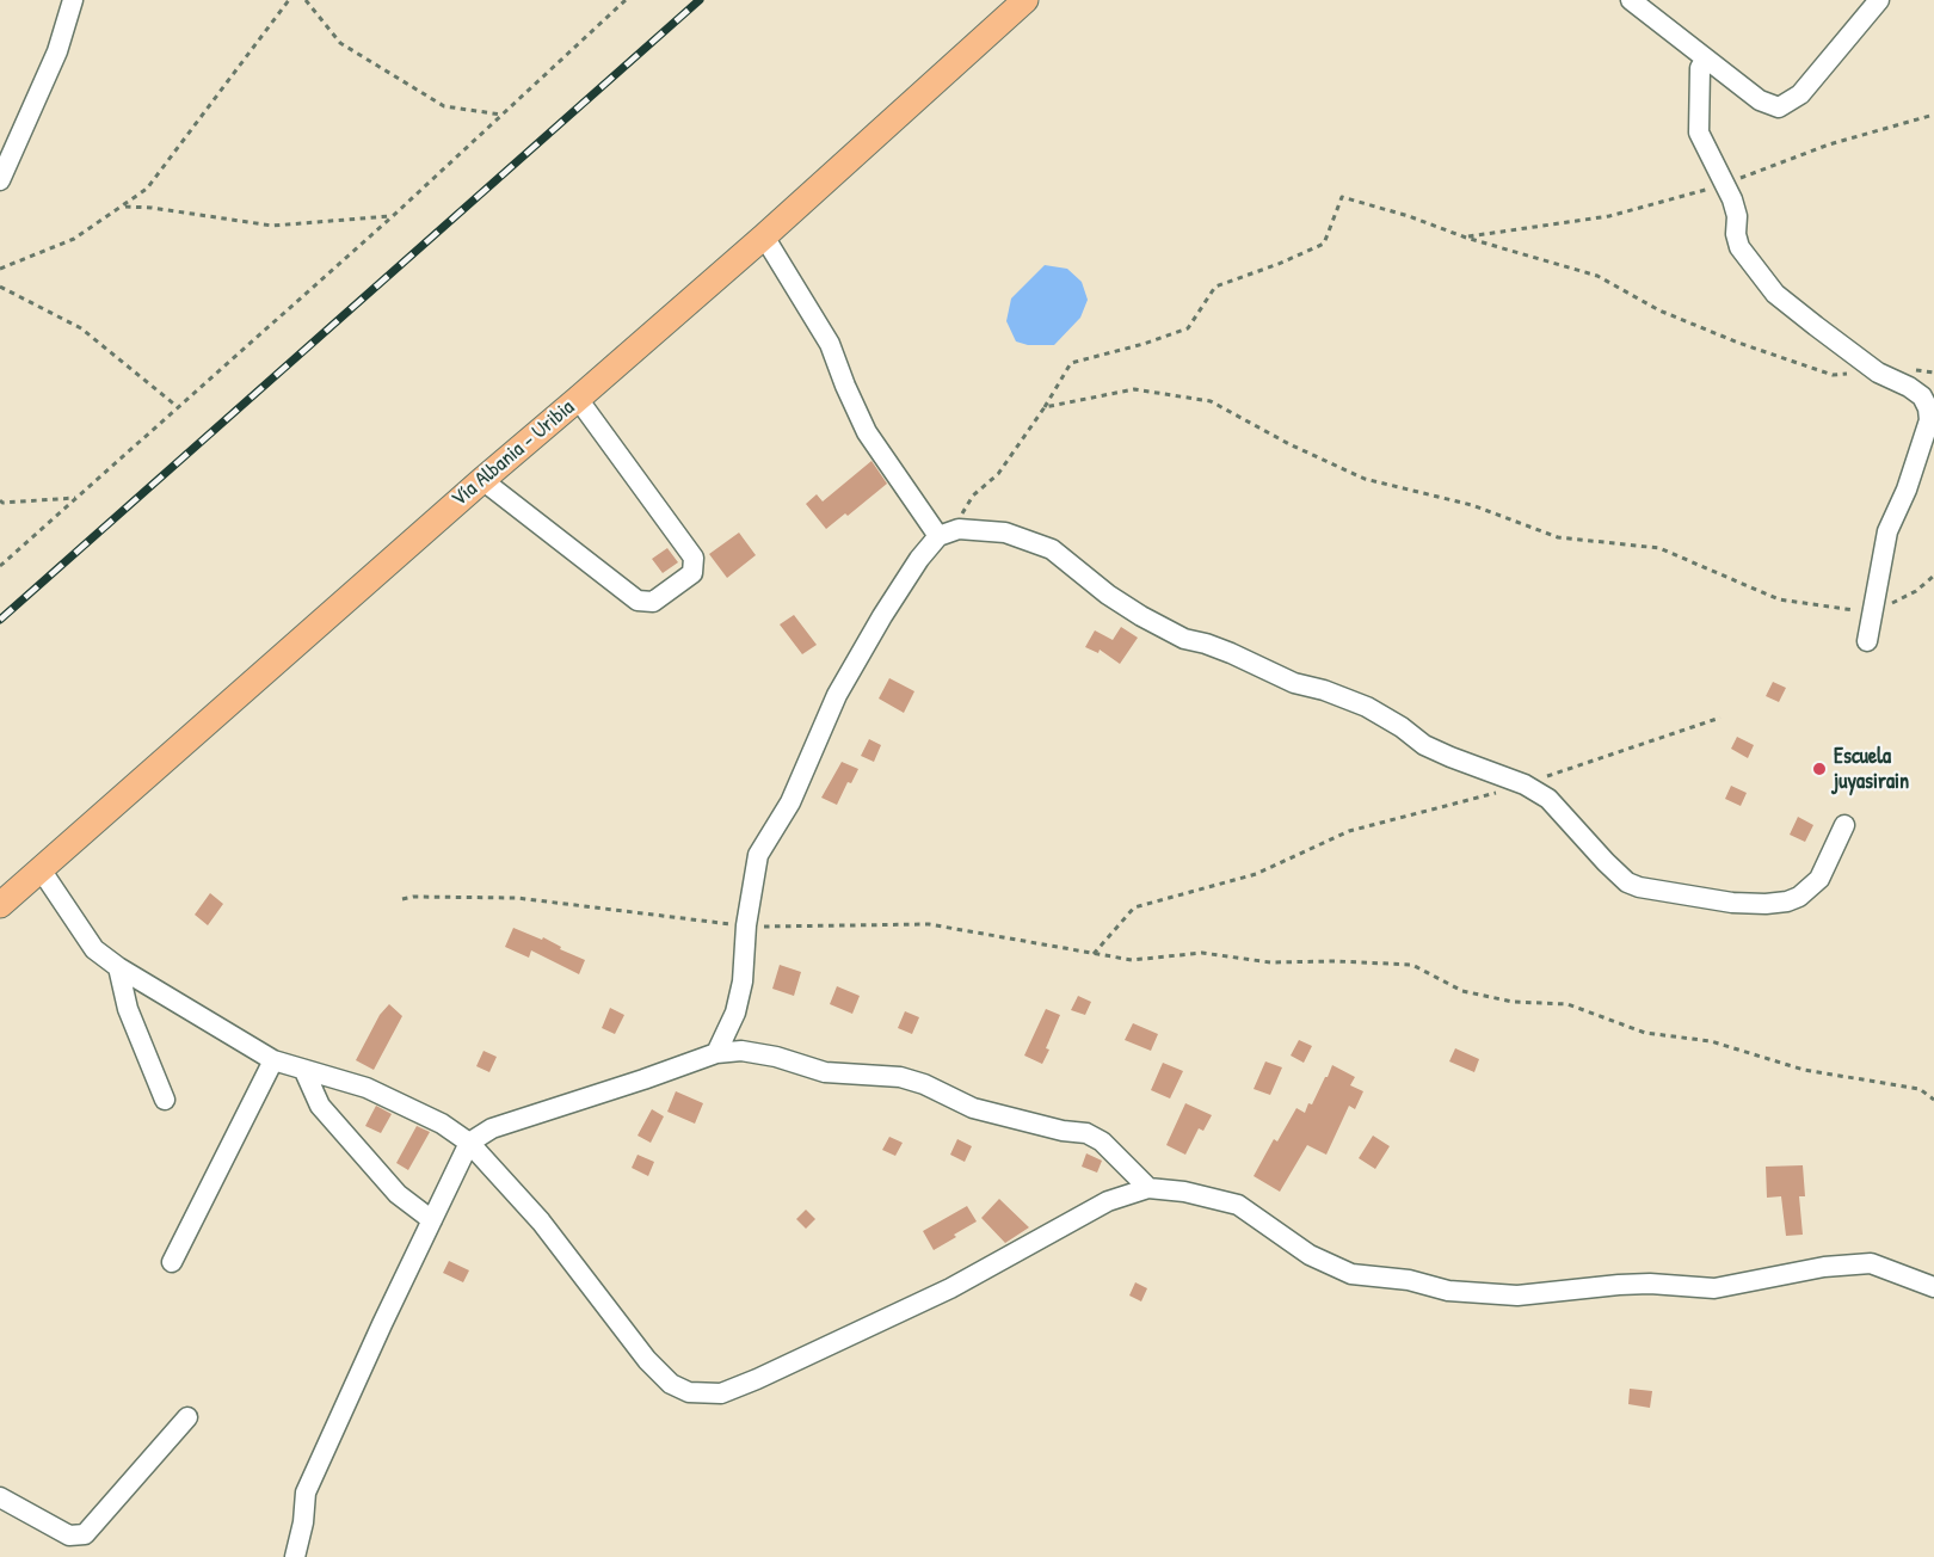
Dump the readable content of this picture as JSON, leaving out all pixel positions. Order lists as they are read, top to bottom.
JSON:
{
  "streets": {
    "main road": ["Vía Albania - Uribia"]
  },
  "places": ["Escuela juyasirain"]
}
